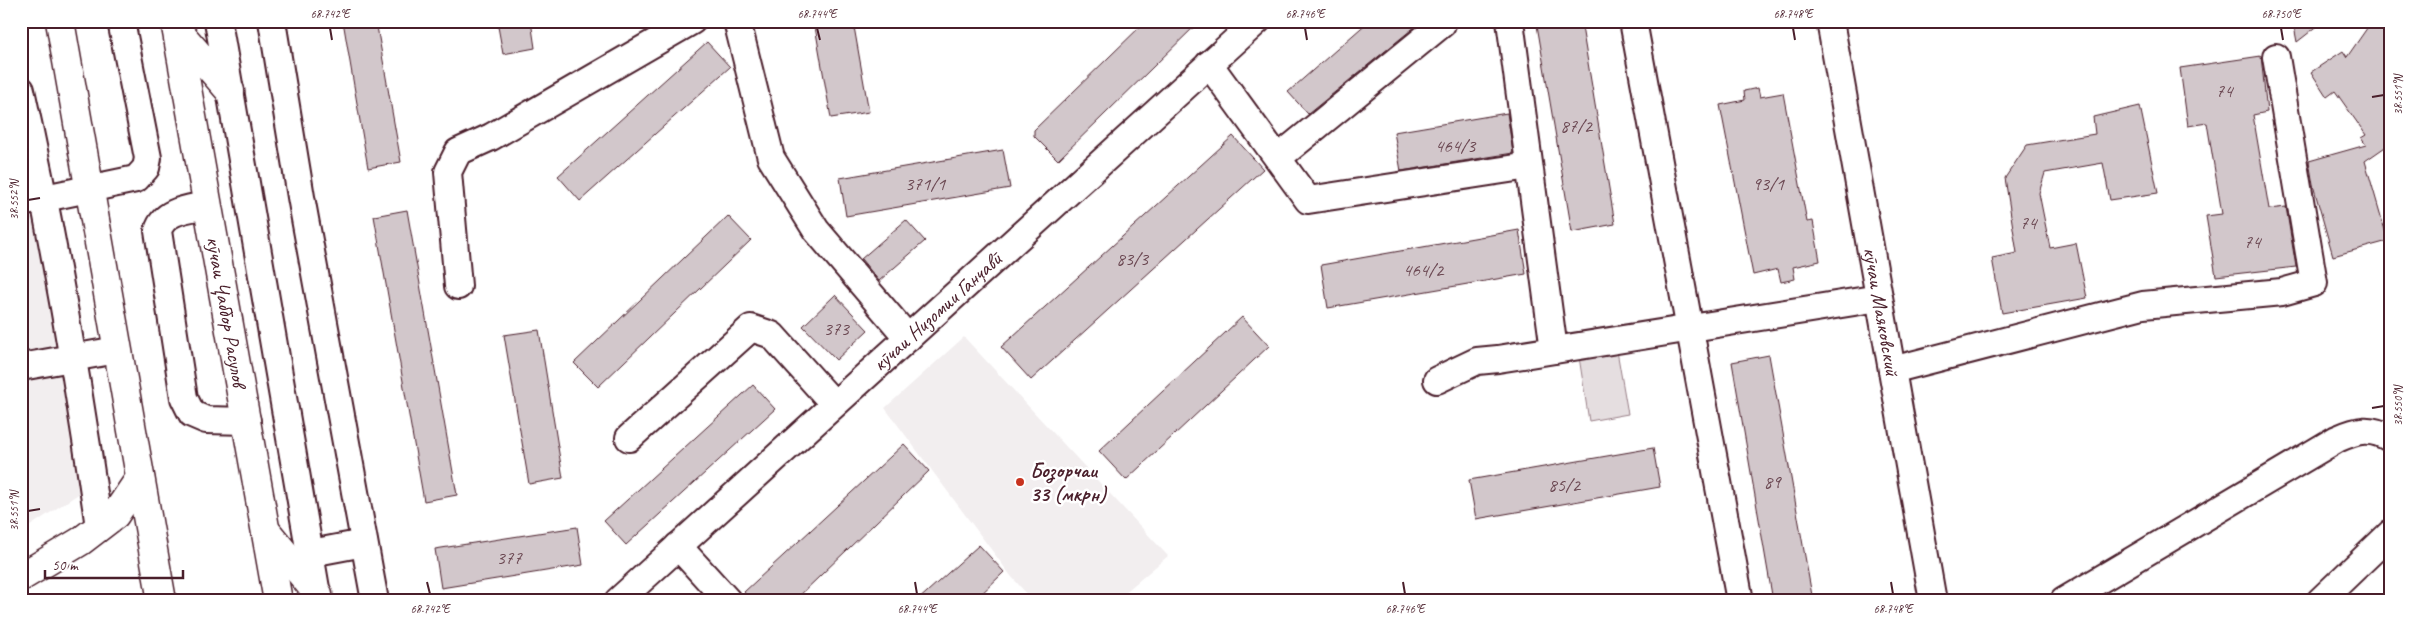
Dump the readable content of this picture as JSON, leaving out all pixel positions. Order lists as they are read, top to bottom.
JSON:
{
  "streets": {
    "main road": ["кӯчаи Ҷаббор Расулов"],
    "street": ["кӯчаи Низомии Ганҷавӣ", "кӯчаи Маяковский"]
  },
  "places": ["Бозорчаи 33 (мкрн)"],
  "house_numbers": [
    "74",
    "87/2",
    "464/3",
    "371/1",
    "93/1",
    "74",
    "74",
    "83/3",
    "464/2",
    "373",
    "89",
    "85/2",
    "377"
  ],
  "scale_bar": "50 m",
  "coordinates": [
    "68.742°E",
    "68.744°E",
    "68.746°E",
    "68.748°E",
    "68.750°E",
    "38.551°N",
    "38.552°N",
    "38.550°N"
  ]
}
